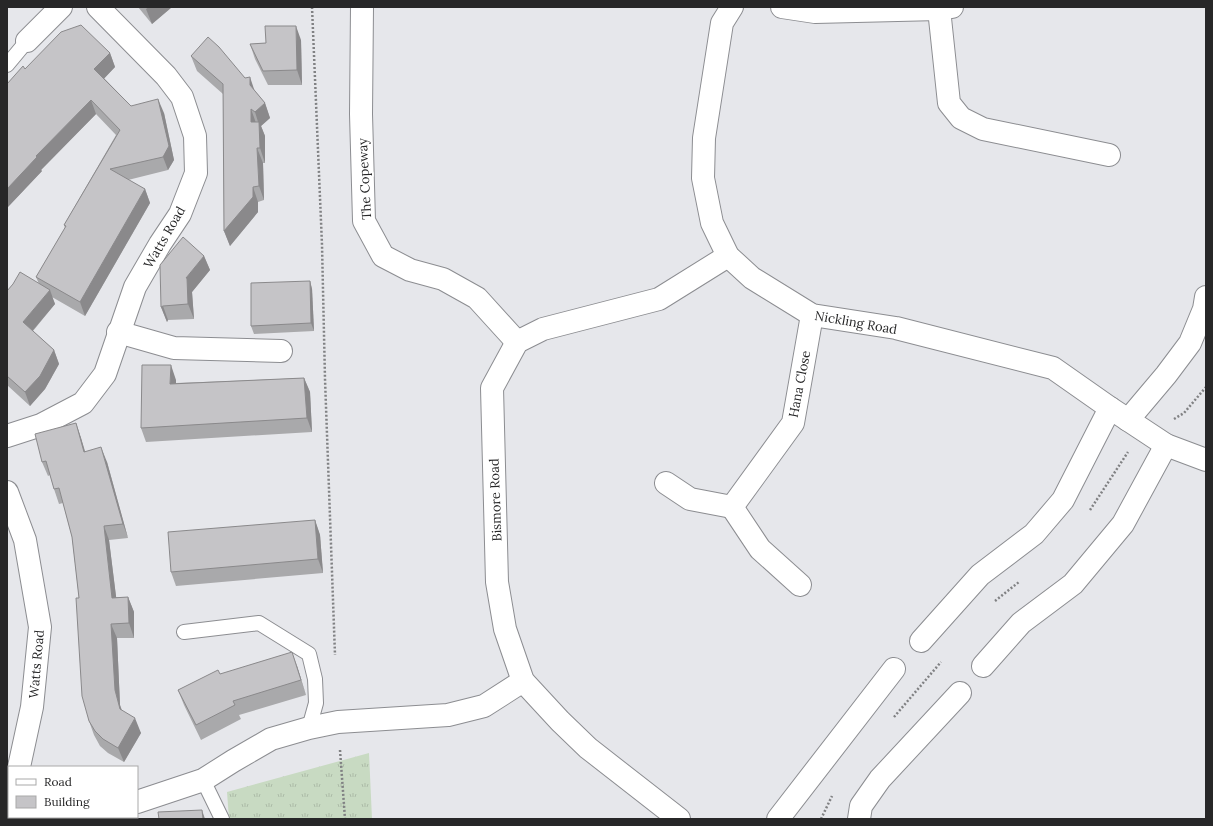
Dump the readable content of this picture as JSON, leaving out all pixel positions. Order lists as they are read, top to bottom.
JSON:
{
  "streets": {
    "street": [
      "The Copeway",
      "Watts Road",
      "Nickling Road",
      "Hana Close",
      "Bismore Road"
    ]
  },
  "crossings": [
    ["The Copeway", "Bismore Road"],
    ["Nickling Road", "Hana Close"]
  ],
  "legend": ["Road", "Building"]
}
